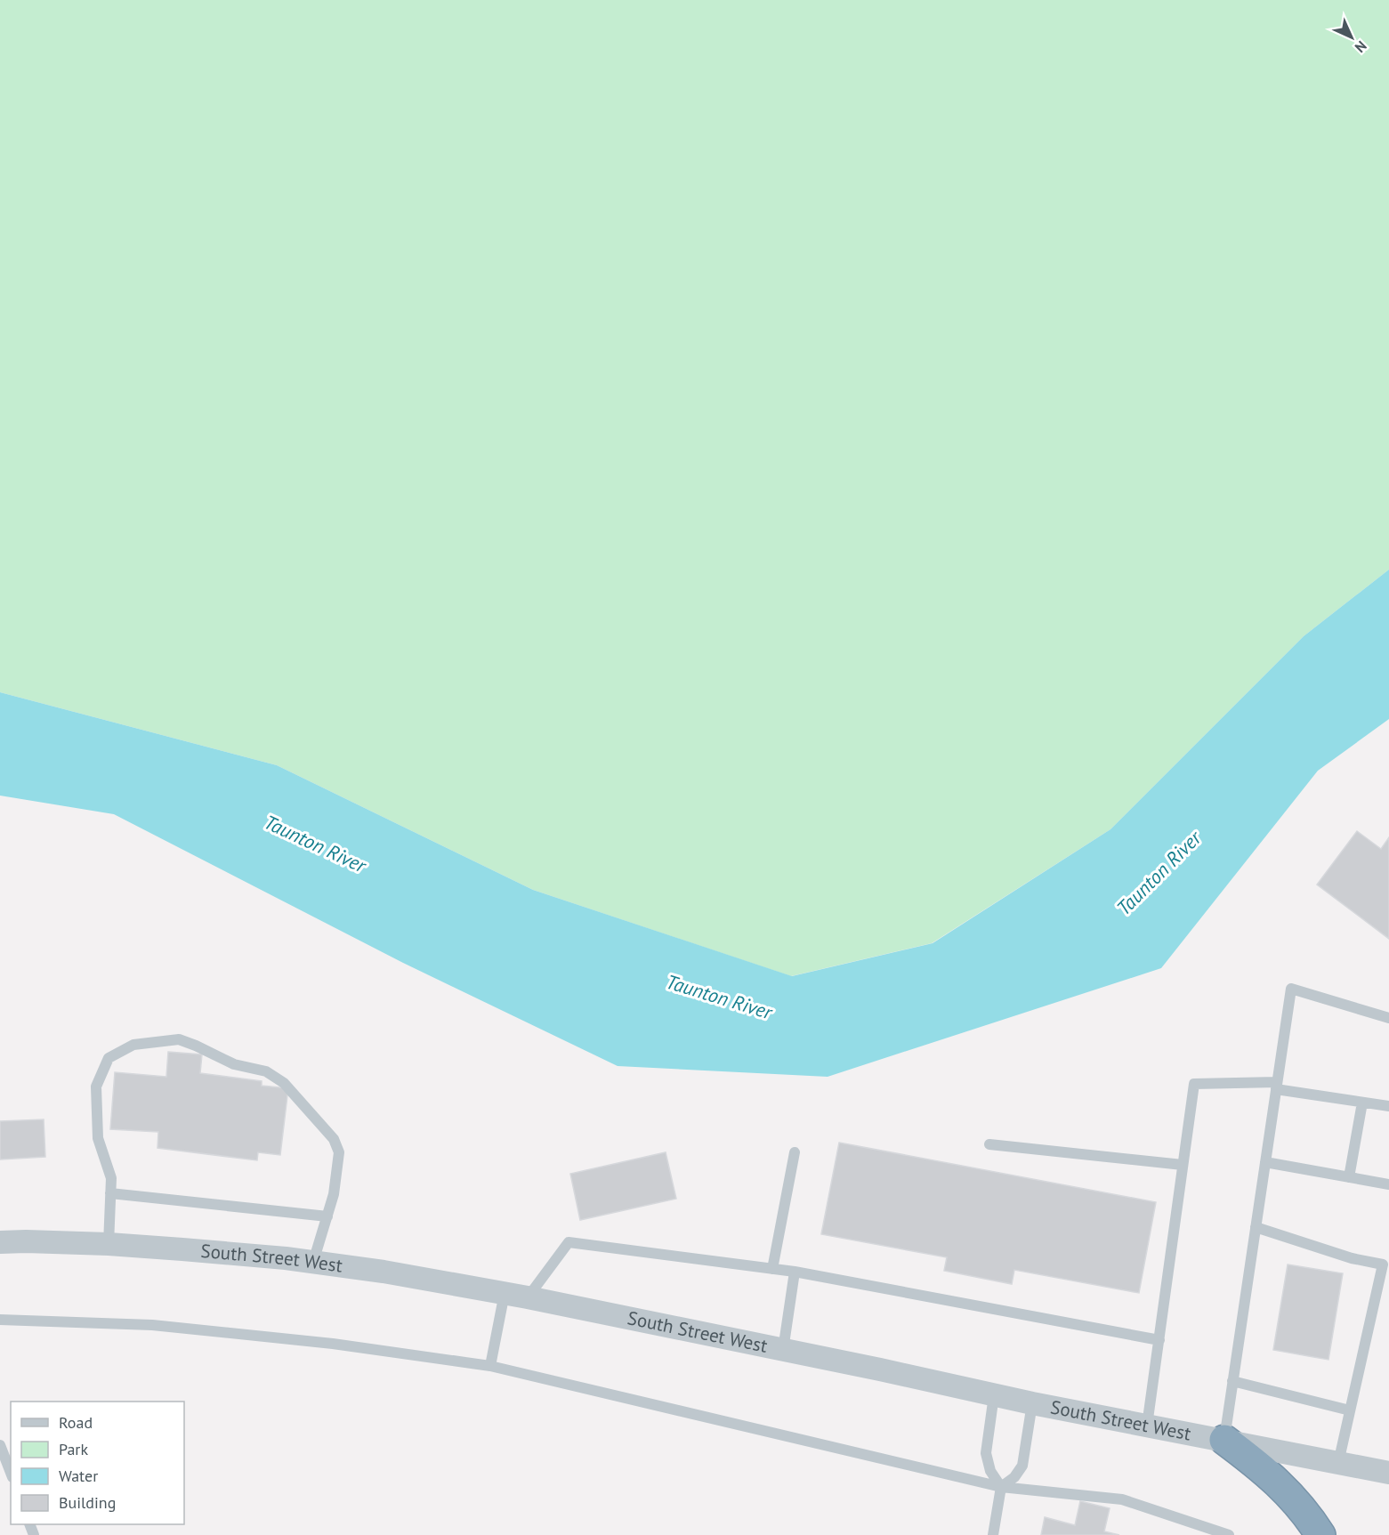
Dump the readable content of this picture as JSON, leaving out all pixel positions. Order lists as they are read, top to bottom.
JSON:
{
  "streets": {
    "street": ["South Street West"]
  },
  "water": ["Taunton River"],
  "legend": [
    "Road",
    "Park",
    "Water",
    "Building"
  ],
  "north": "bottom right"
}
